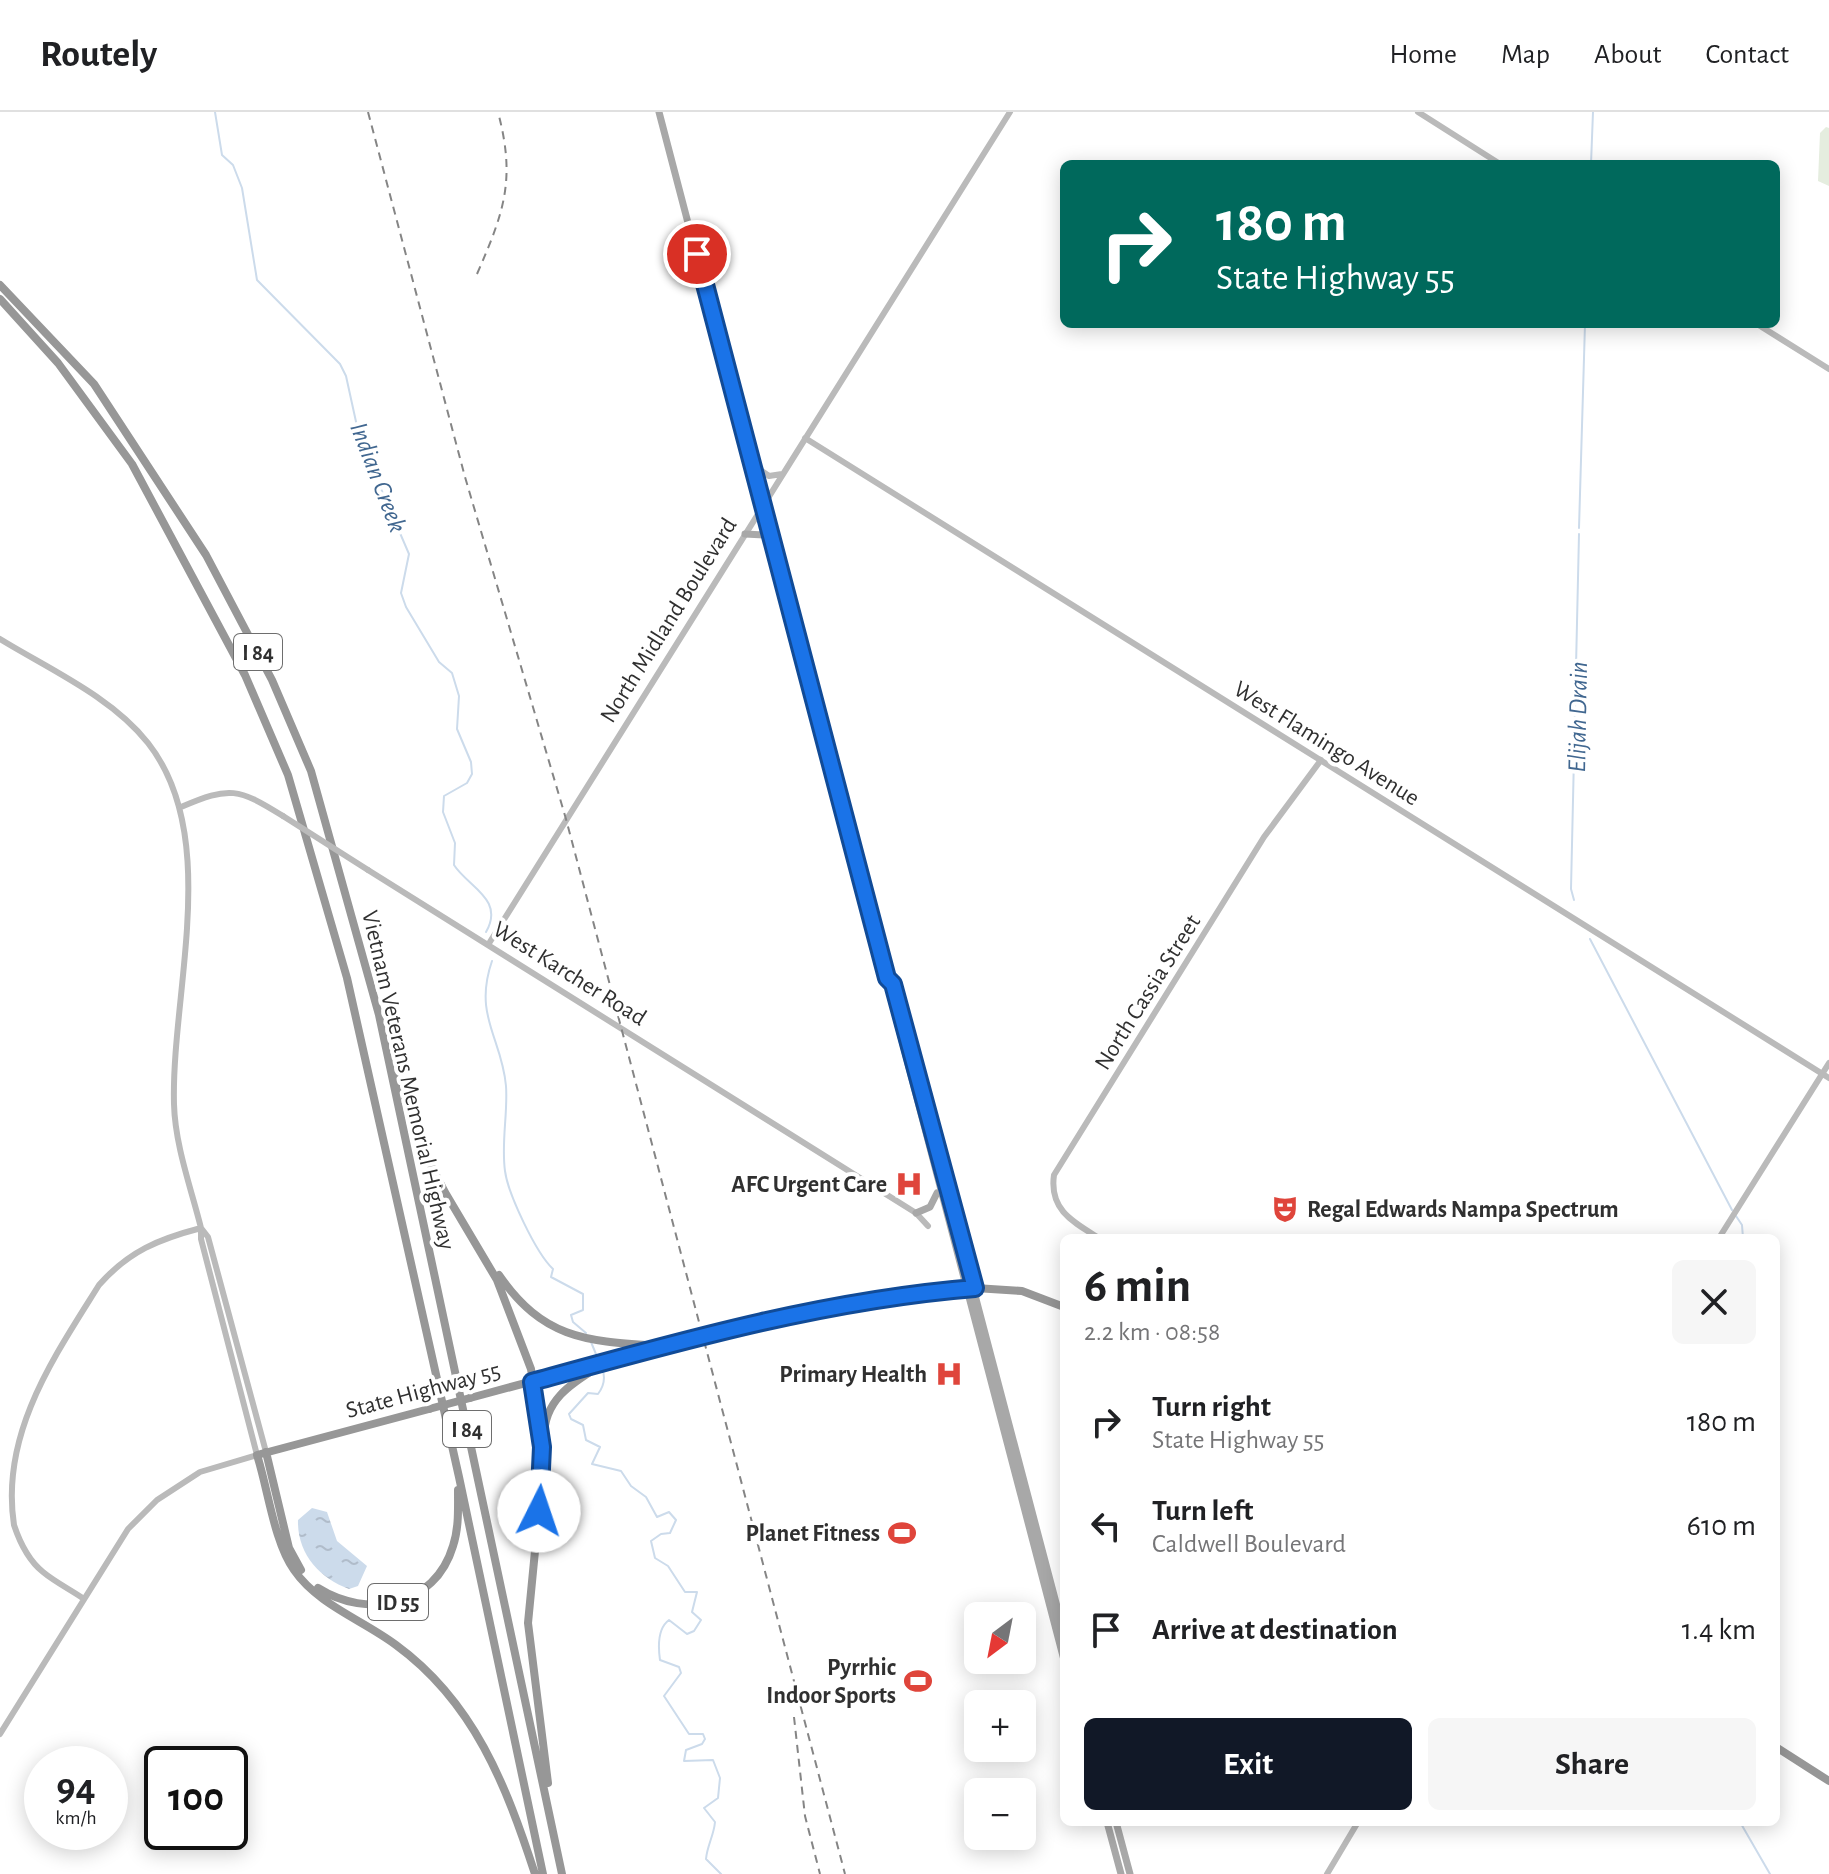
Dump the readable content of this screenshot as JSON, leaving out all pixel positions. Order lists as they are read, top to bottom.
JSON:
{
  "streets": {
    "highway": [
      "I 84",
      "Vietnam Veterans Memorial Highway",
      "State Highway 55",
      "ID 55"
    ],
    "street": [
      "North Midland Boulevard",
      "West Flamingo Avenue",
      "West Karcher Road",
      "North Cassia Street"
    ]
  },
  "crossings": [
    ["North Midland Boulevard", "West Flamingo Avenue"],
    ["North Midland Boulevard", "West Karcher Road"],
    ["I 84", "Vietnam Veterans Memorial Highway"],
    ["I 84", "ID 55"],
    ["West Flamingo Avenue", "North Cassia Street"],
    ["Vietnam Veterans Memorial Highway", "ID 55"],
    ["State Highway 55", "ID 55"]
  ],
  "water": ["Indian Creek", "Elijah Drain"],
  "places": {
    "hospital": ["AFC Urgent Care", "Primary Health"],
    "theatre": ["Regal Edwards Nampa Spectrum"],
    "sports": ["Planet Fitness", "Pyrrhic Indoor Sports"]
  },
  "north": "bottom left",
  "page": {
    "header": "Routely",
    "nav": [
      "Home",
      "Map",
      "About",
      "Contact"
    ],
    "turn": ["180 m", "State Highway 55"],
    "heading": ["6 min", "2.2 km · 08:58"],
    "list": [
      {
        "name": "Turn right",
        "note": "State Highway 55",
        "value": "180 m"
      },
      {
        "name": "Turn left",
        "note": "Caldwell Boulevard",
        "value": "610 m"
      },
      {
        "name": "Arrive at destination",
        "value": "1.4 km"
      }
    ],
    "map_buttons": ["+", "−"],
    "buttons": ["Exit", "Share"],
    "speed": "94 km/h",
    "limit": "100"
  }
}
